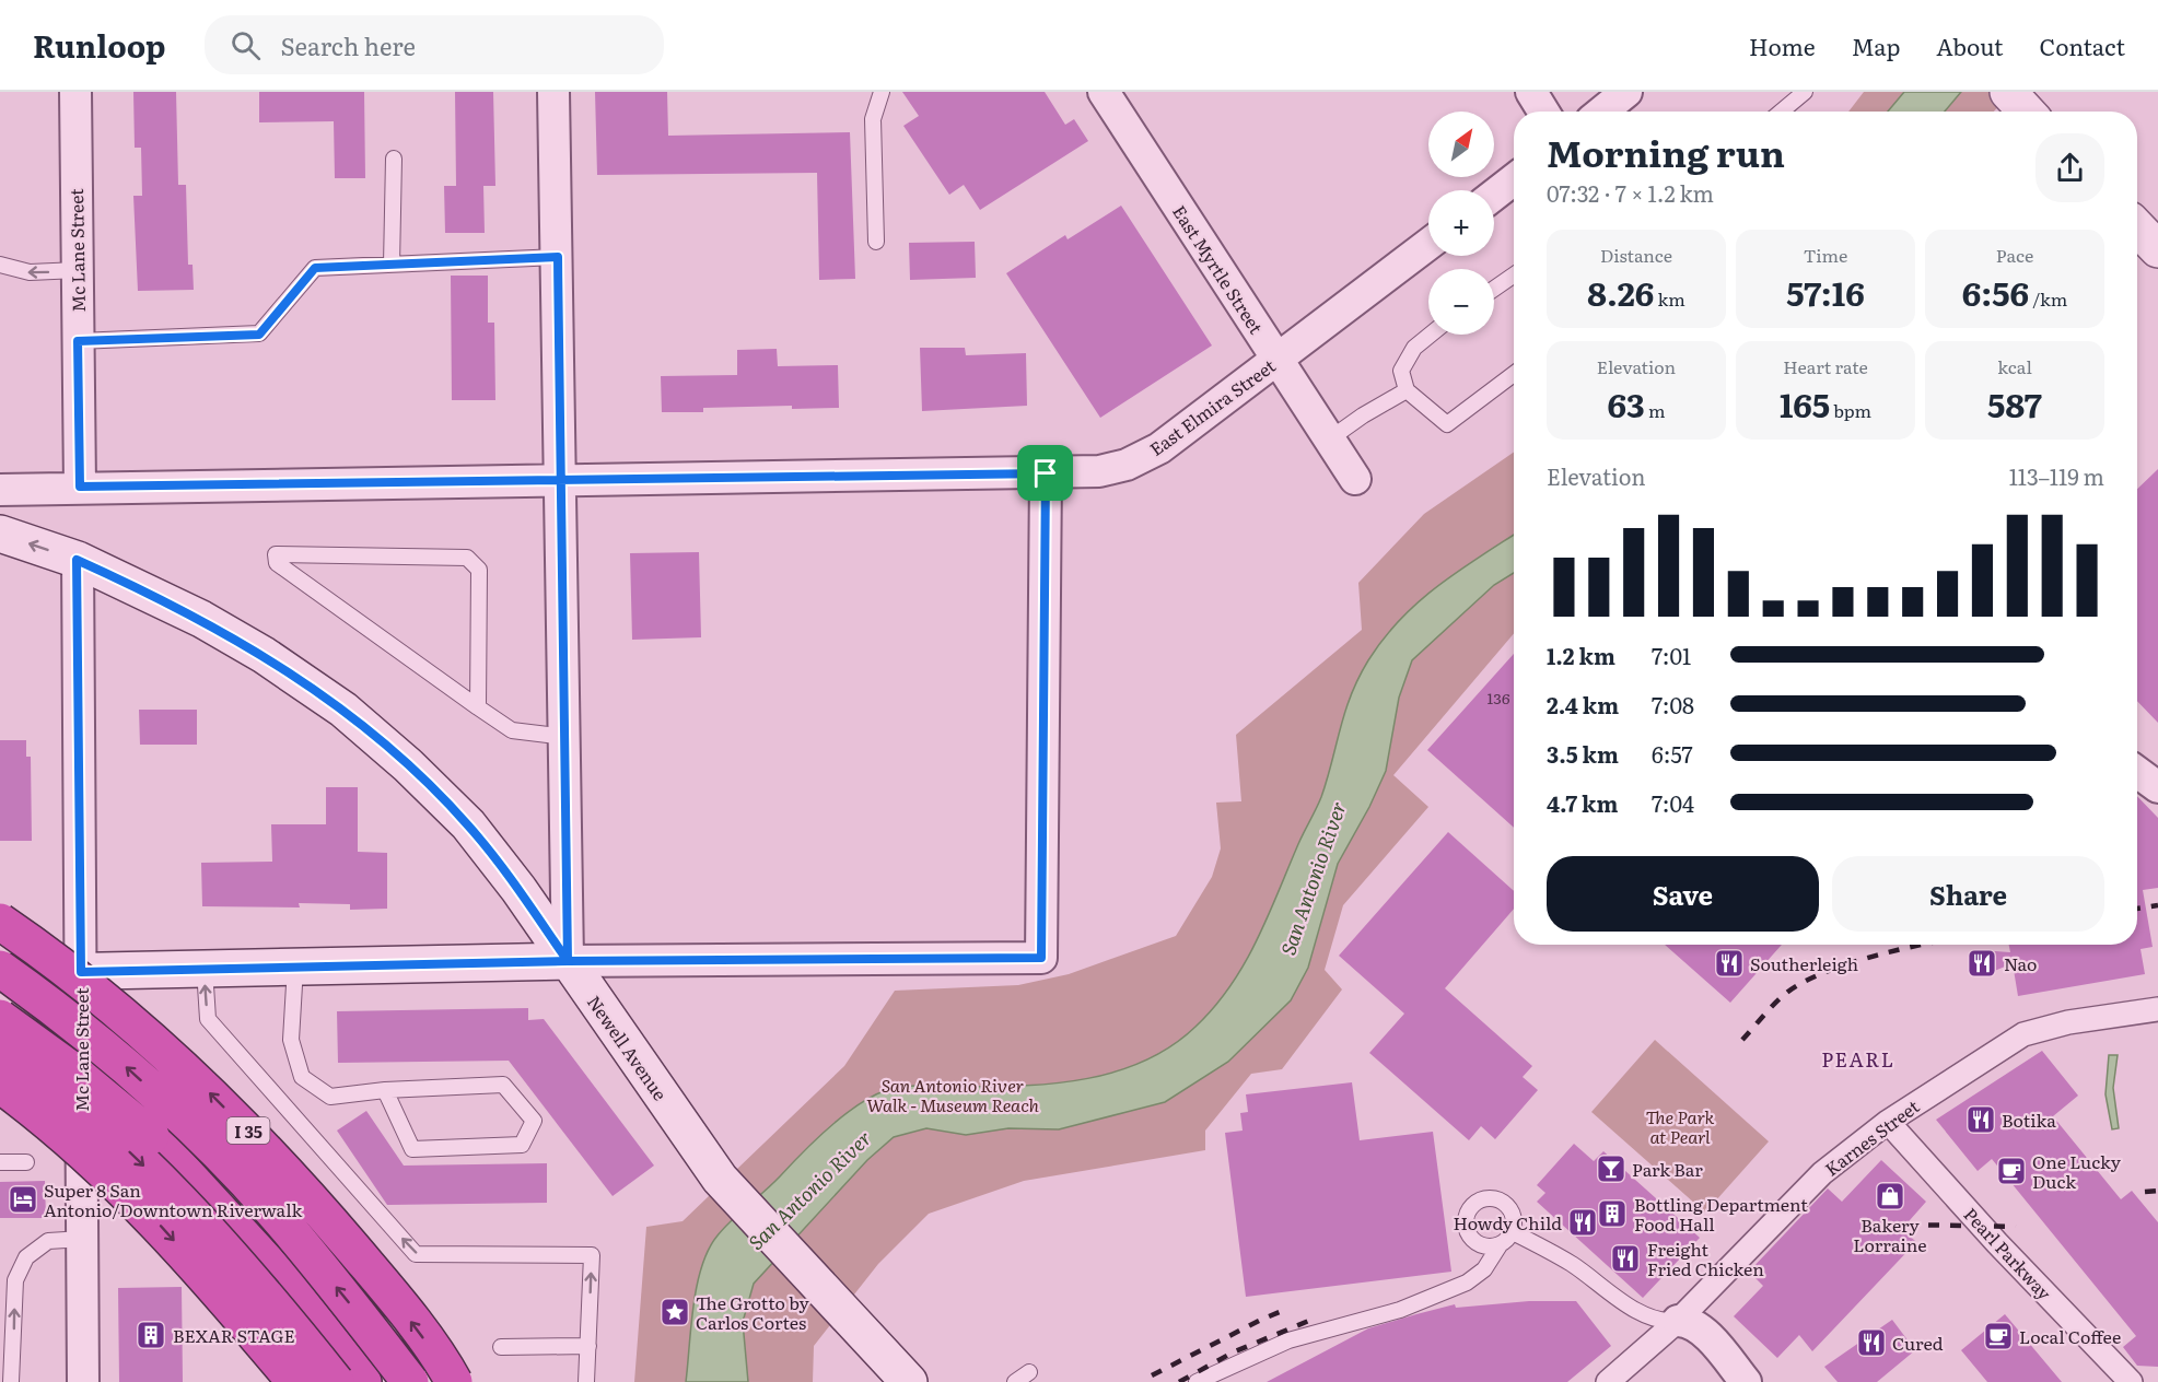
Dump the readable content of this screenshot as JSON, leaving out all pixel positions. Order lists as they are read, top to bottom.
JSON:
{
  "streets": {
    "highway": ["I 35"],
    "main road": ["Newell Avenue"],
    "street": [
      "Mc Lane Street",
      "East Myrtle Street",
      "East Elmira Street",
      "Karnes Street",
      "Pearl Parkway"
    ]
  },
  "crossings": [
    ["Mc Lane Street", "East Elmira Street"],
    ["Mc Lane Street", "Newell Avenue"],
    ["East Myrtle Street", "East Elmira Street"],
    ["Karnes Street", "Pearl Parkway"]
  ],
  "districts": ["PEARL"],
  "water": ["San Antonio River"],
  "parks": ["San Antonio River Walk - Museum Reach", "The Park at Pearl"],
  "places": {
    "restaurant": [
      "Southerleigh",
      "Nao",
      "Botika",
      "Howdy Child",
      "Freight Fried Chicken",
      "Cured"
    ],
    "bar": ["Park Bar"],
    "cafe": ["One Lucky Duck", "Local Coffee"],
    "shop": ["Bakery Lorraine"],
    "hotel": ["Super 8 San Antonio/Downtown Riverwalk"],
    "building": ["Bottling Department Food Hall", "BEXAR STAGE"],
    "place": ["The Grotto by Carlos Cortes"]
  },
  "house_numbers": ["136"],
  "north": "top right",
  "page": {
    "header": "Runloop",
    "search": "Search here",
    "nav": [
      "Home",
      "Map",
      "About",
      "Contact"
    ],
    "map_buttons": ["+", "−"],
    "heading": ["Morning run", "07:32 · 7 × 1.2 km"],
    "stats": [
      ["Distance", "8.26 km"],
      ["Time", "57:16"],
      ["Pace", "6:56 /km"],
      ["Elevation", "63 m"],
      ["Heart rate", "165 bpm"],
      ["kcal", "587"]
    ],
    "chart": ["Elevation", "113–119 m"],
    "list": [
      {
        "name": "1.2 km",
        "note": "7:01"
      },
      {
        "name": "2.4 km",
        "note": "7:08"
      },
      {
        "name": "3.5 km",
        "note": "6:57"
      },
      {
        "name": "4.7 km",
        "note": "7:04"
      }
    ],
    "buttons": ["Save", "Share"]
  }
}
